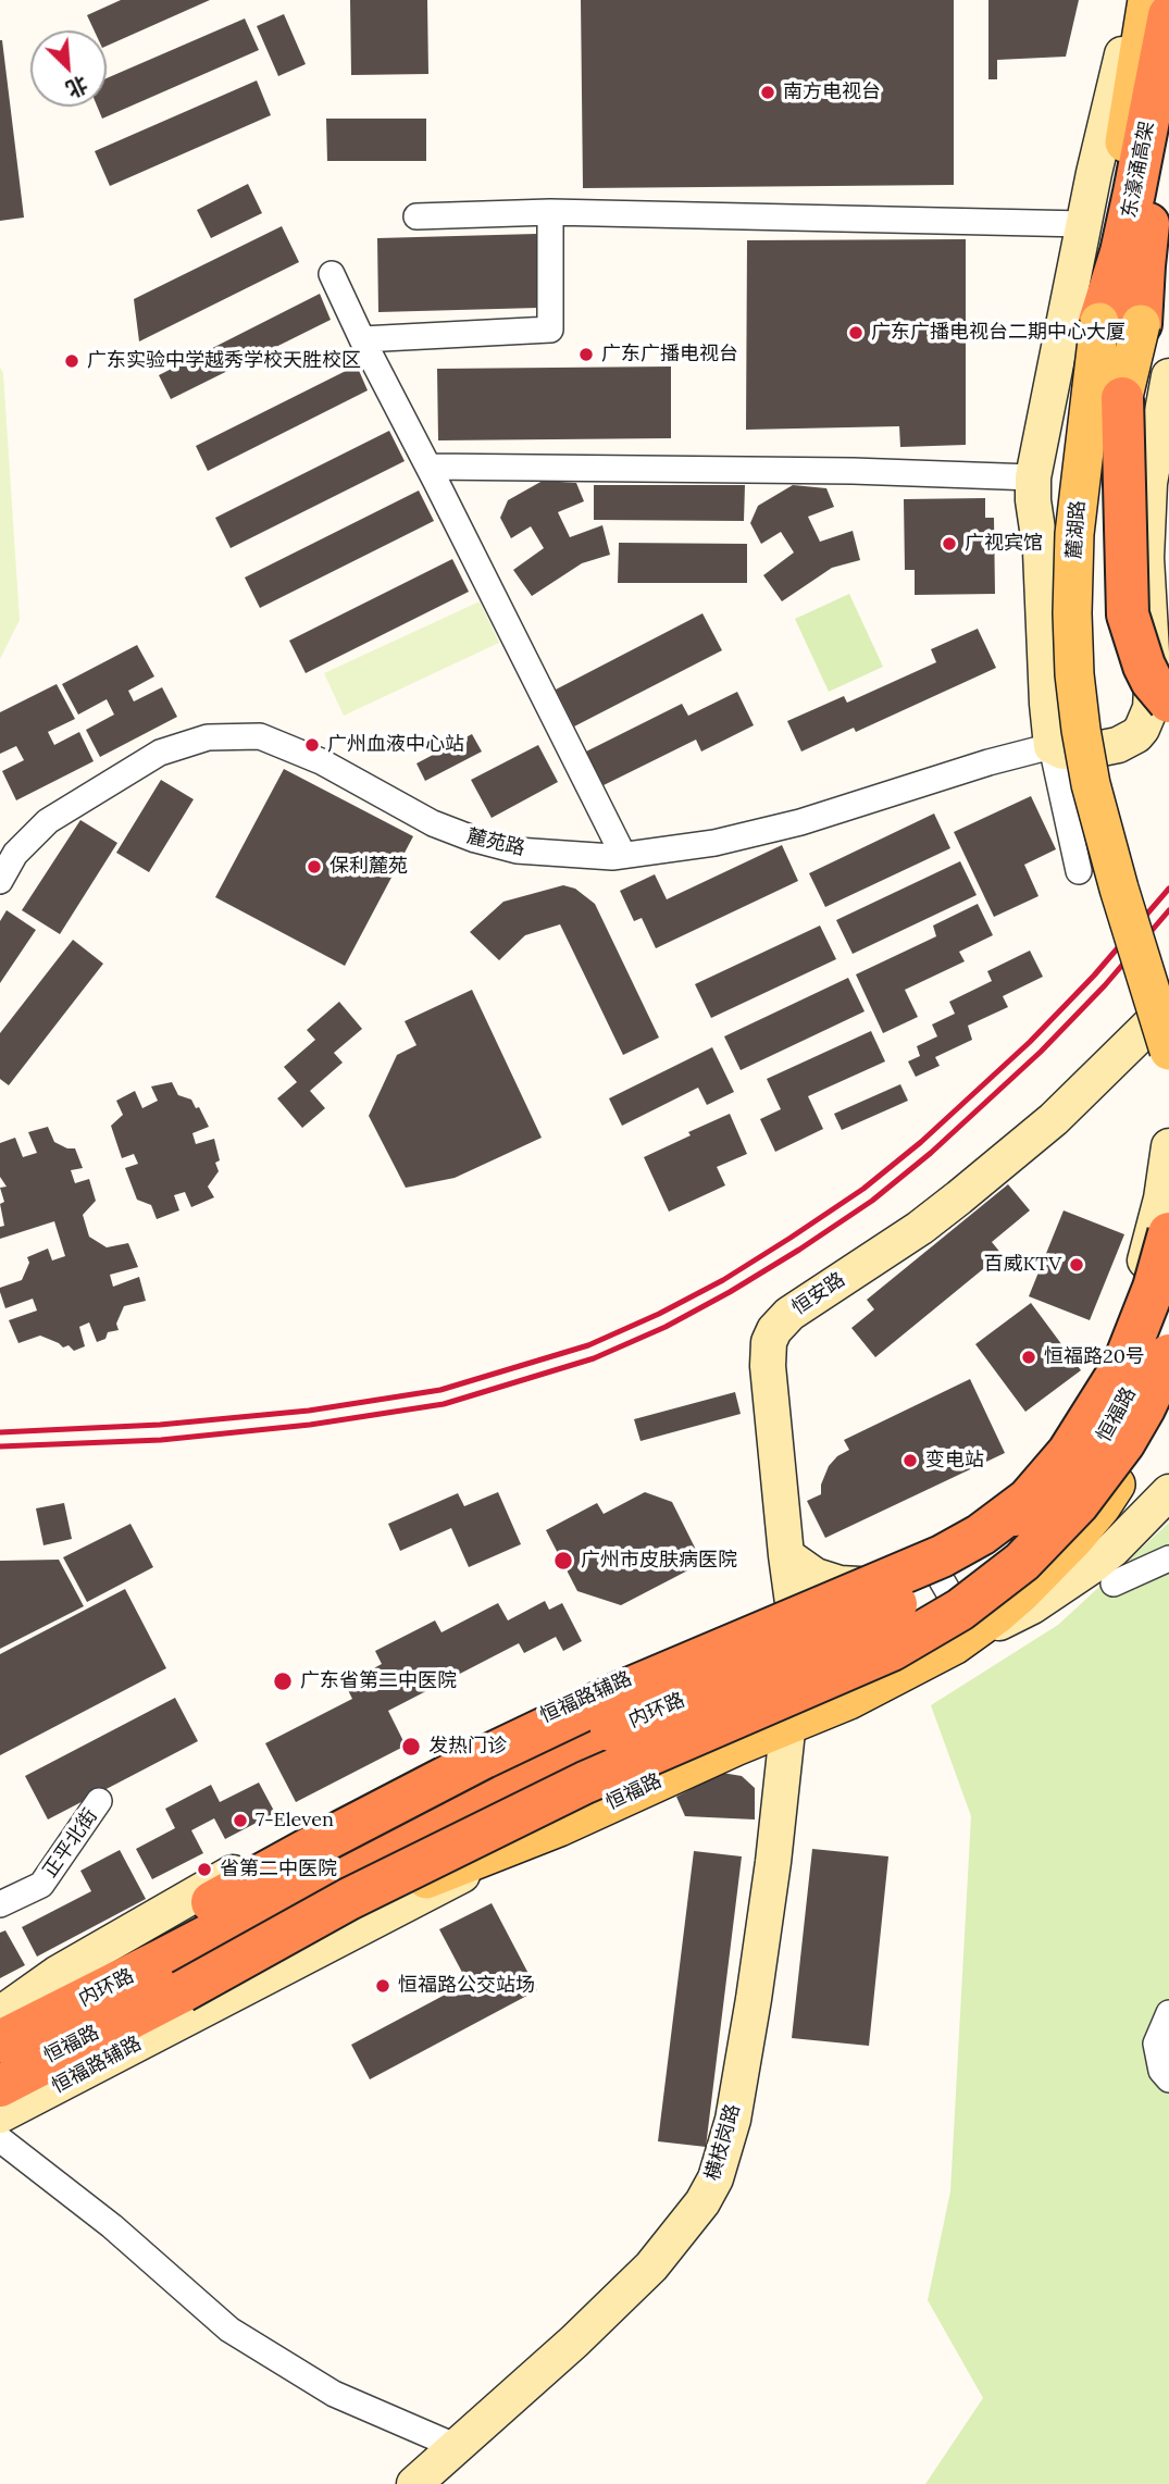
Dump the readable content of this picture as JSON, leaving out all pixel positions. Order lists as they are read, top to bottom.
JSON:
{
  "streets": {
    "highway": ["东濠涌高架", "内环路"],
    "main road": ["麓湖路", "恒福路"],
    "street": [
      "麓苑路",
      "恒安路",
      "恒福路辅路",
      "正平北街",
      "横枝岗路"
    ]
  },
  "crossings": [
    ["东濠涌高架", "麓湖路"],
    ["恒安路", "恒福路"],
    ["恒安路", "恒福路辅路"],
    ["恒安路", "横枝岗路"],
    ["恒福路", "恒福路辅路"],
    ["恒福路", "内环路"],
    ["恒福路", "横枝岗路"],
    ["恒福路辅路", "内环路"]
  ],
  "places": [
    "南方电视台",
    "广东广播电视台二期中心大厦",
    "广东广播电视台",
    "广东实验中学越秀学校天胜校区",
    "广视宾馆",
    "广州血液中心站",
    "保利麓苑",
    "百威KTV",
    "恒福路20号",
    "变电站",
    "广州市皮肤病医院",
    "广东省第二中医院",
    "发热门诊",
    "7-Eleven",
    "省第二中医院",
    "恒福路公交站场"
  ],
  "north": "bottom right"
}
